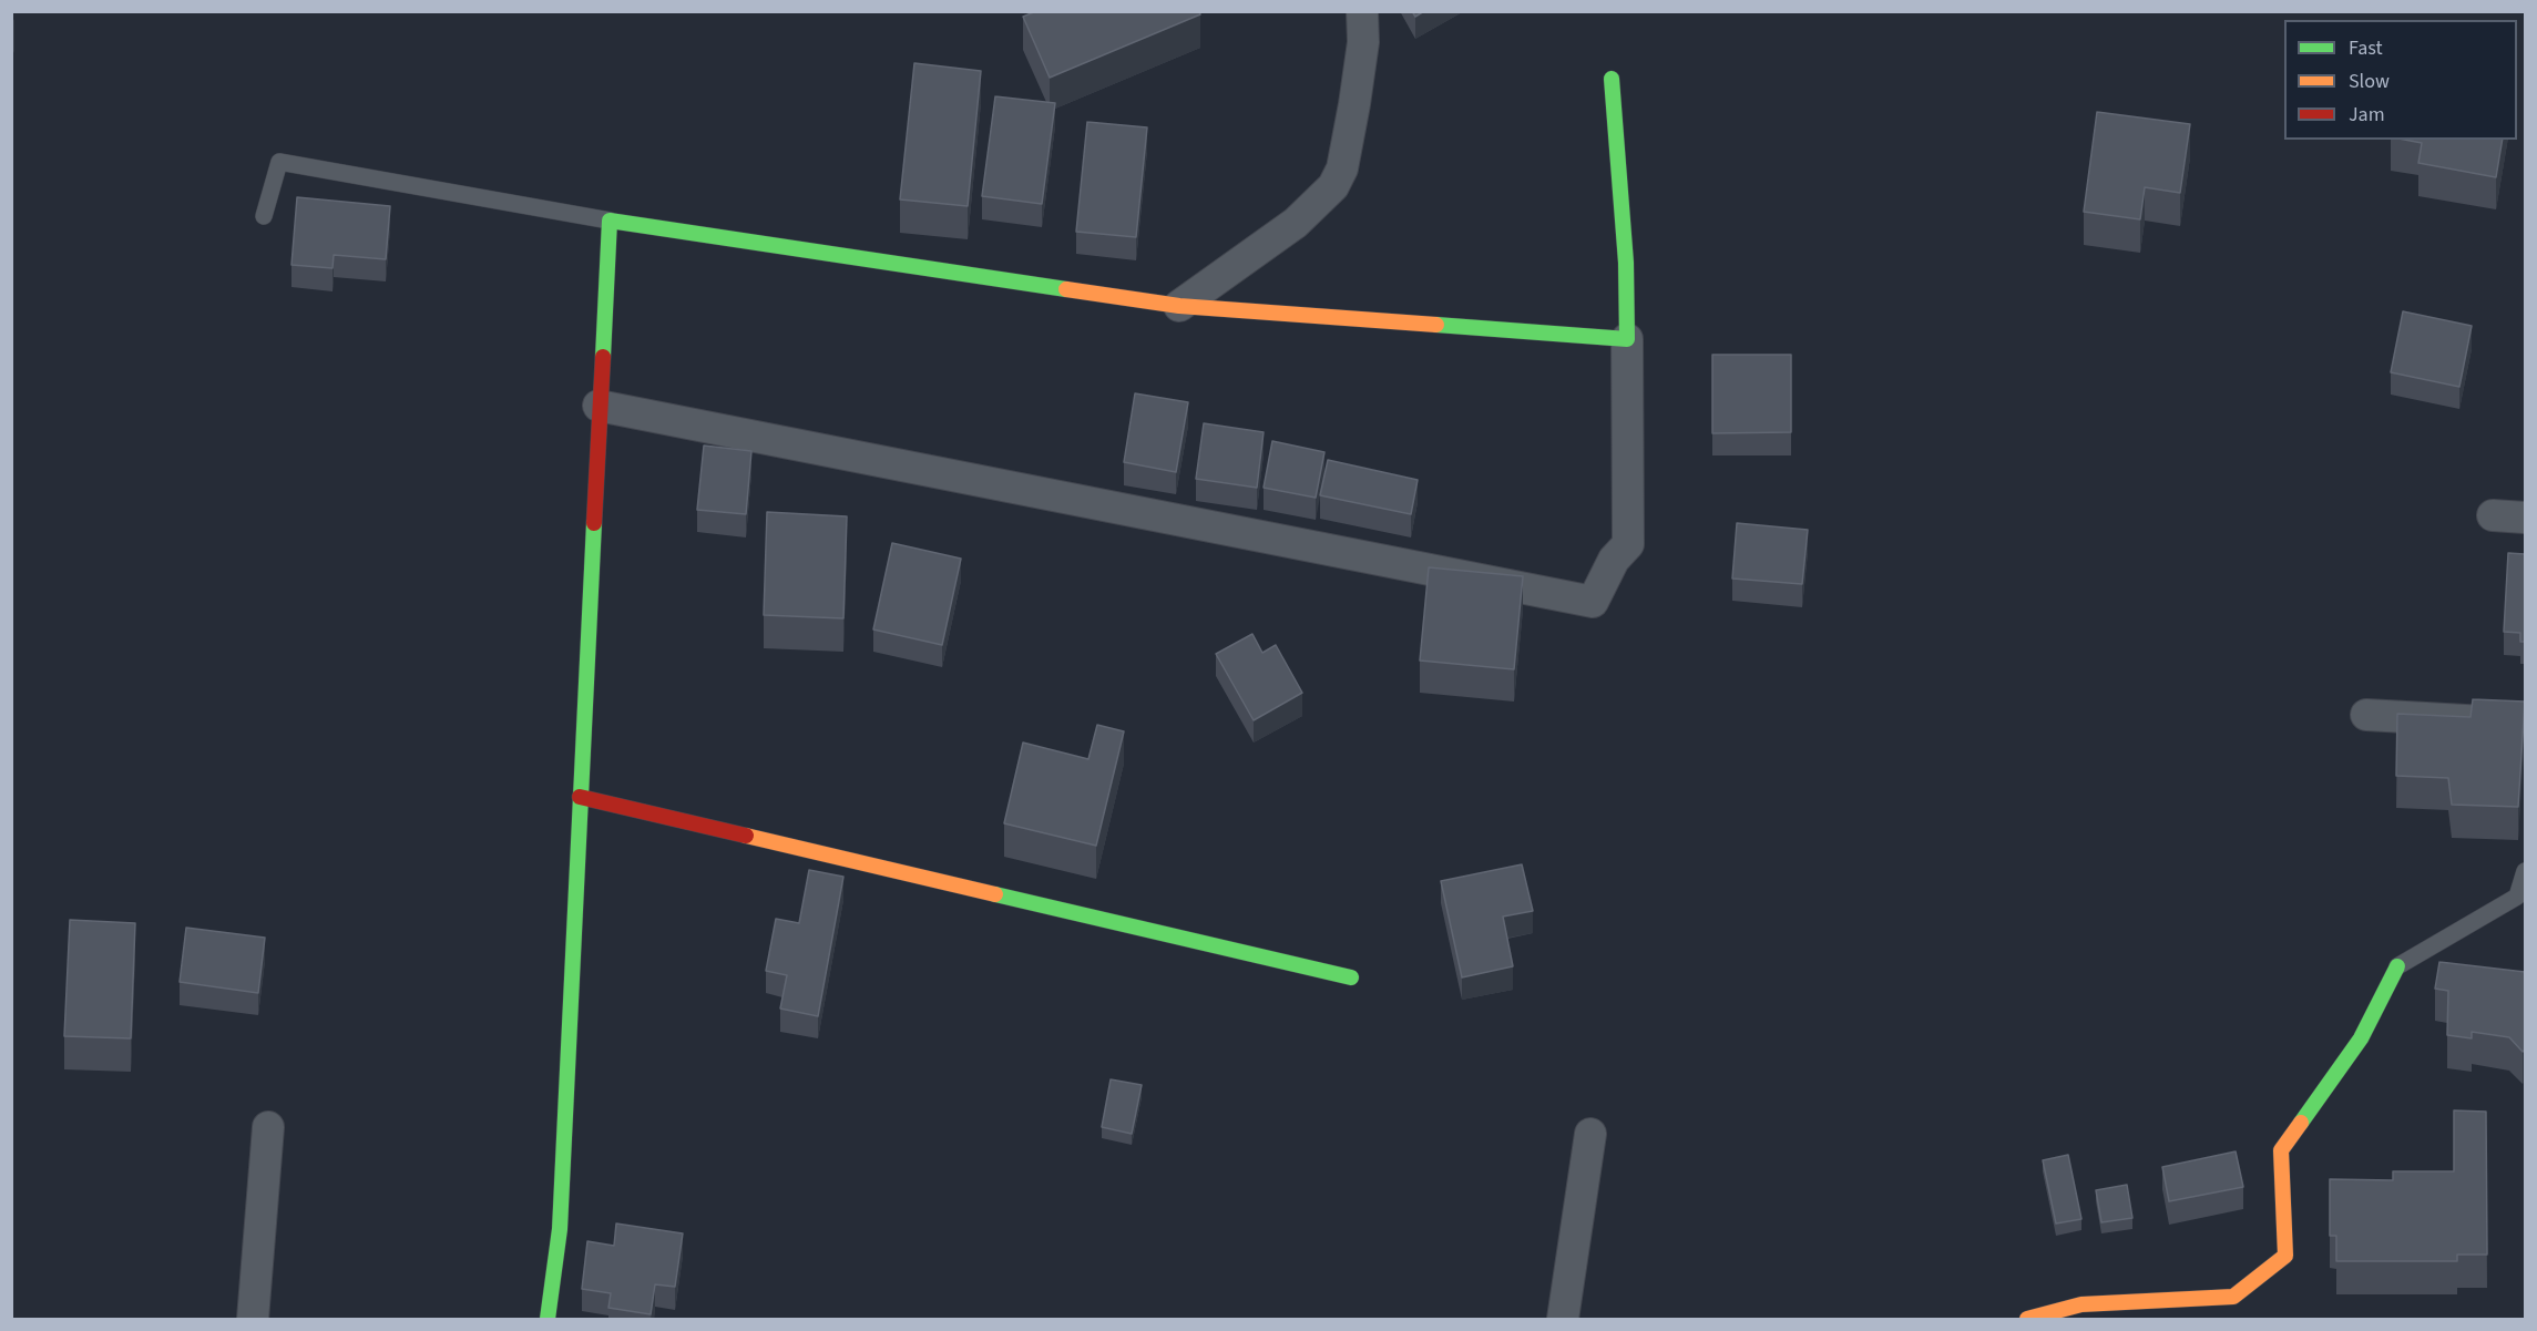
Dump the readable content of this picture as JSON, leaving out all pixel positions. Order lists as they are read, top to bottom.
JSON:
{
  "legend": ["Fast", "Slow", "Jam"]
}
